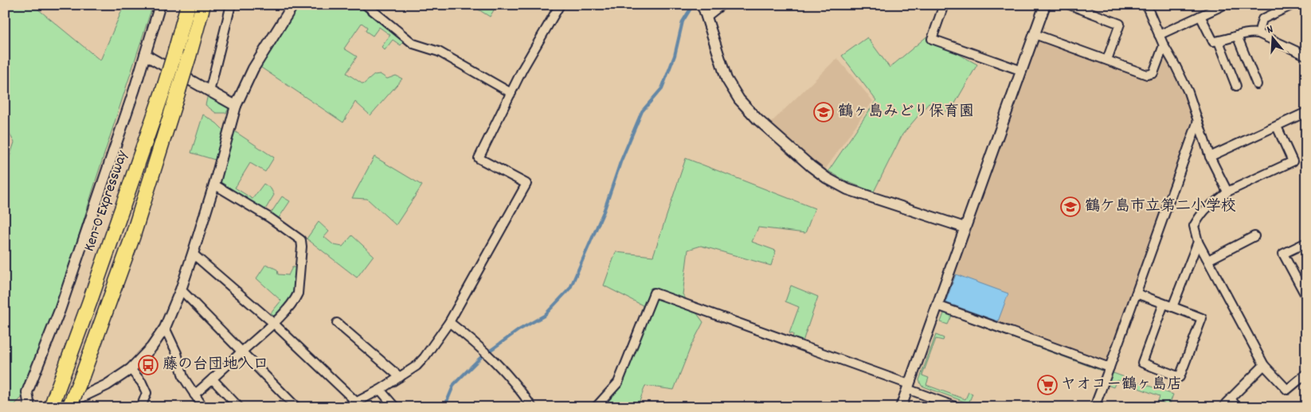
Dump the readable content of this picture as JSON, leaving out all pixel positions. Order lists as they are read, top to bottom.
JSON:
{
  "streets": {
    "highway": ["Ken-O Expressway"]
  },
  "places": {
    "school or university": ["鶴ヶ島みどり保育園", "鶴ケ島市立第二小学校"],
    "bus stop": ["藤の台団地入口"],
    "supermarket": ["ヤオコー鶴ヶ島店"]
  },
  "north": "top"
}
